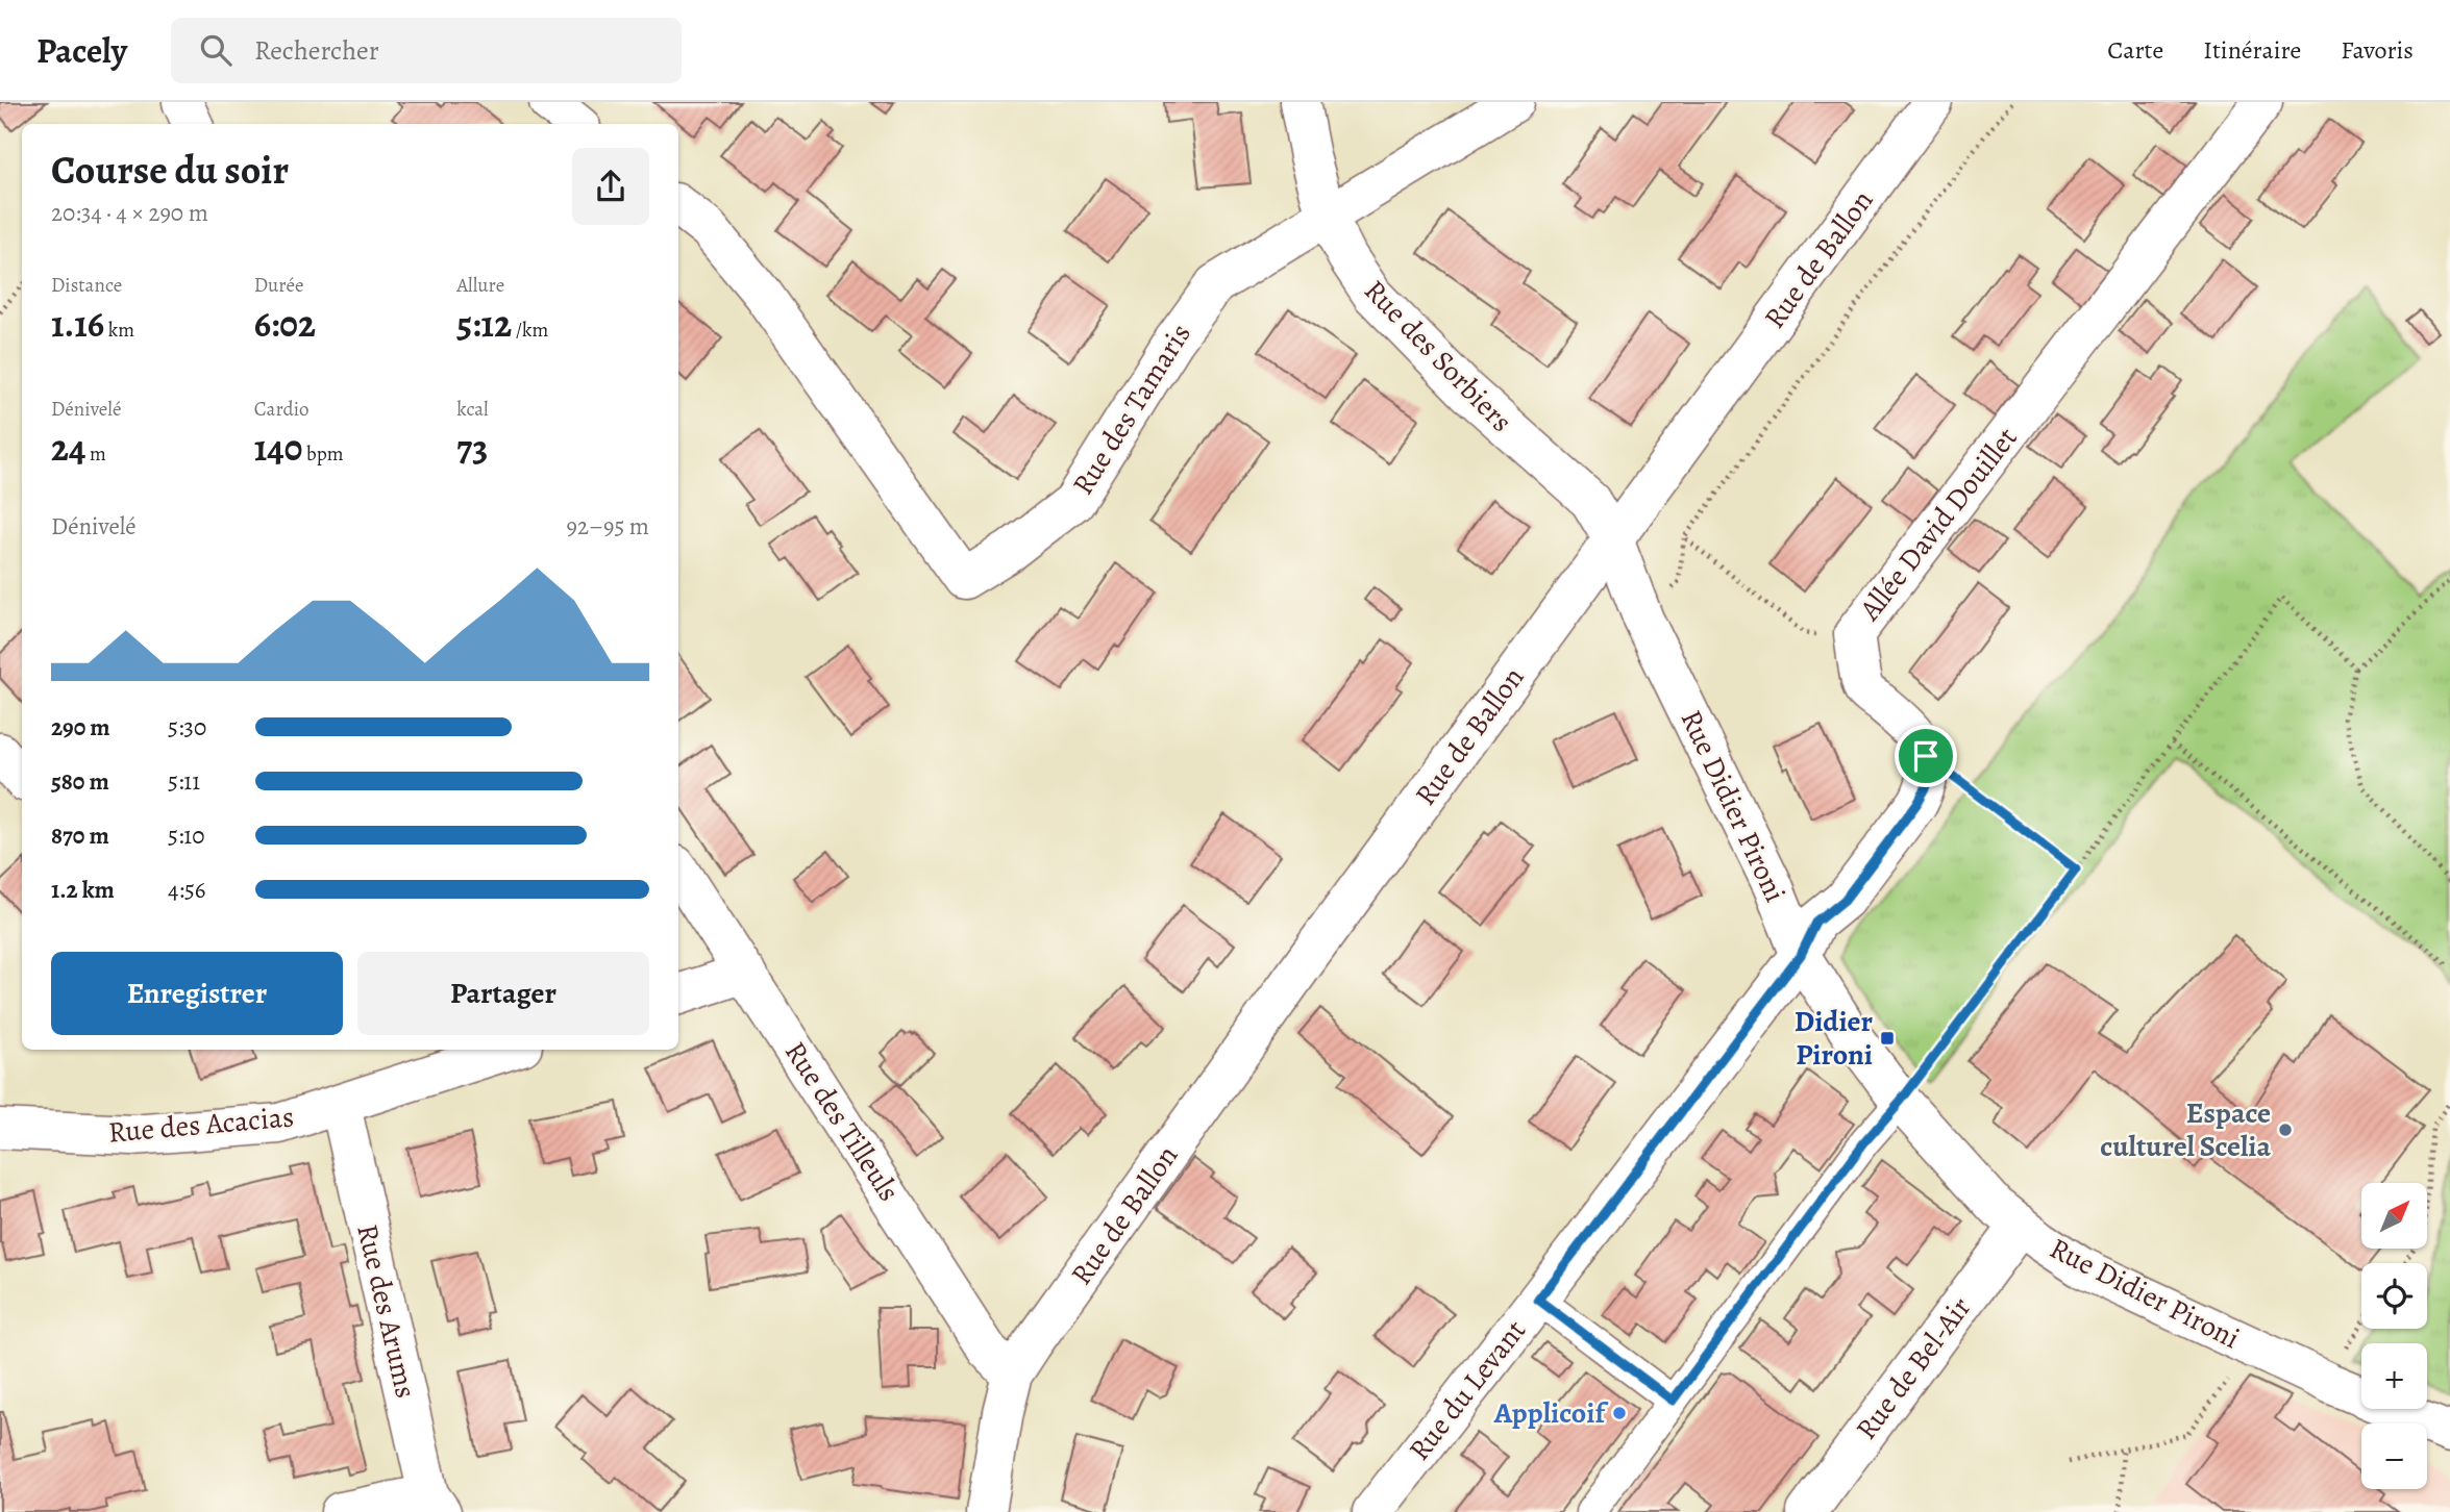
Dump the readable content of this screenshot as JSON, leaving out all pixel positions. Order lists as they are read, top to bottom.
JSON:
{
  "streets": {
    "street": [
      "Rue de Ballon",
      "Rue des Sorbiers",
      "Rue des Tamaris",
      "Allée David Douillet",
      "Rue Didier Pironi",
      "Rue des Tilleuls",
      "Rue des Acacias",
      "Rue des Arums",
      "Rue de Bel-Air",
      "Rue du Levant"
    ]
  },
  "crossings": [
    ["Rue de Ballon", "Rue des Sorbiers"],
    ["Rue de Ballon", "Rue Didier Pironi"],
    ["Rue de Ballon", "Rue des Tilleuls"],
    ["Rue des Sorbiers", "Rue des Tamaris"],
    ["Rue des Sorbiers", "Rue Didier Pironi"],
    ["Rue Didier Pironi", "Rue de Bel-Air"],
    ["Rue Didier Pironi", "Rue du Levant"],
    ["Rue des Acacias", "Rue des Arums"]
  ],
  "places": {
    "transit": ["Didier Pironi"],
    "other": ["Espace culturel Scelia", "Applicoif"]
  },
  "north": "top right",
  "page": {
    "header": "Pacely",
    "search": "Rechercher",
    "nav": ["Carte", "Itinéraire", "Favoris"],
    "heading": ["Course du soir", "20:34 · 4 × 290 m"],
    "stats": [
      ["Distance", "1.16 km"],
      ["Durée", "6:02"],
      ["Allure", "5:12 /km"],
      ["Dénivelé", "24 m"],
      ["Cardio", "140 bpm"],
      ["kcal", "73"]
    ],
    "chart": ["Dénivelé", "92–95 m"],
    "list": [
      {
        "name": "290 m",
        "note": "5:30"
      },
      {
        "name": "580 m",
        "note": "5:11"
      },
      {
        "name": "870 m",
        "note": "5:10"
      },
      {
        "name": "1.2 km",
        "note": "4:56"
      }
    ],
    "buttons": ["Enregistrer", "Partager"],
    "map_buttons": ["+", "−"]
  }
}
